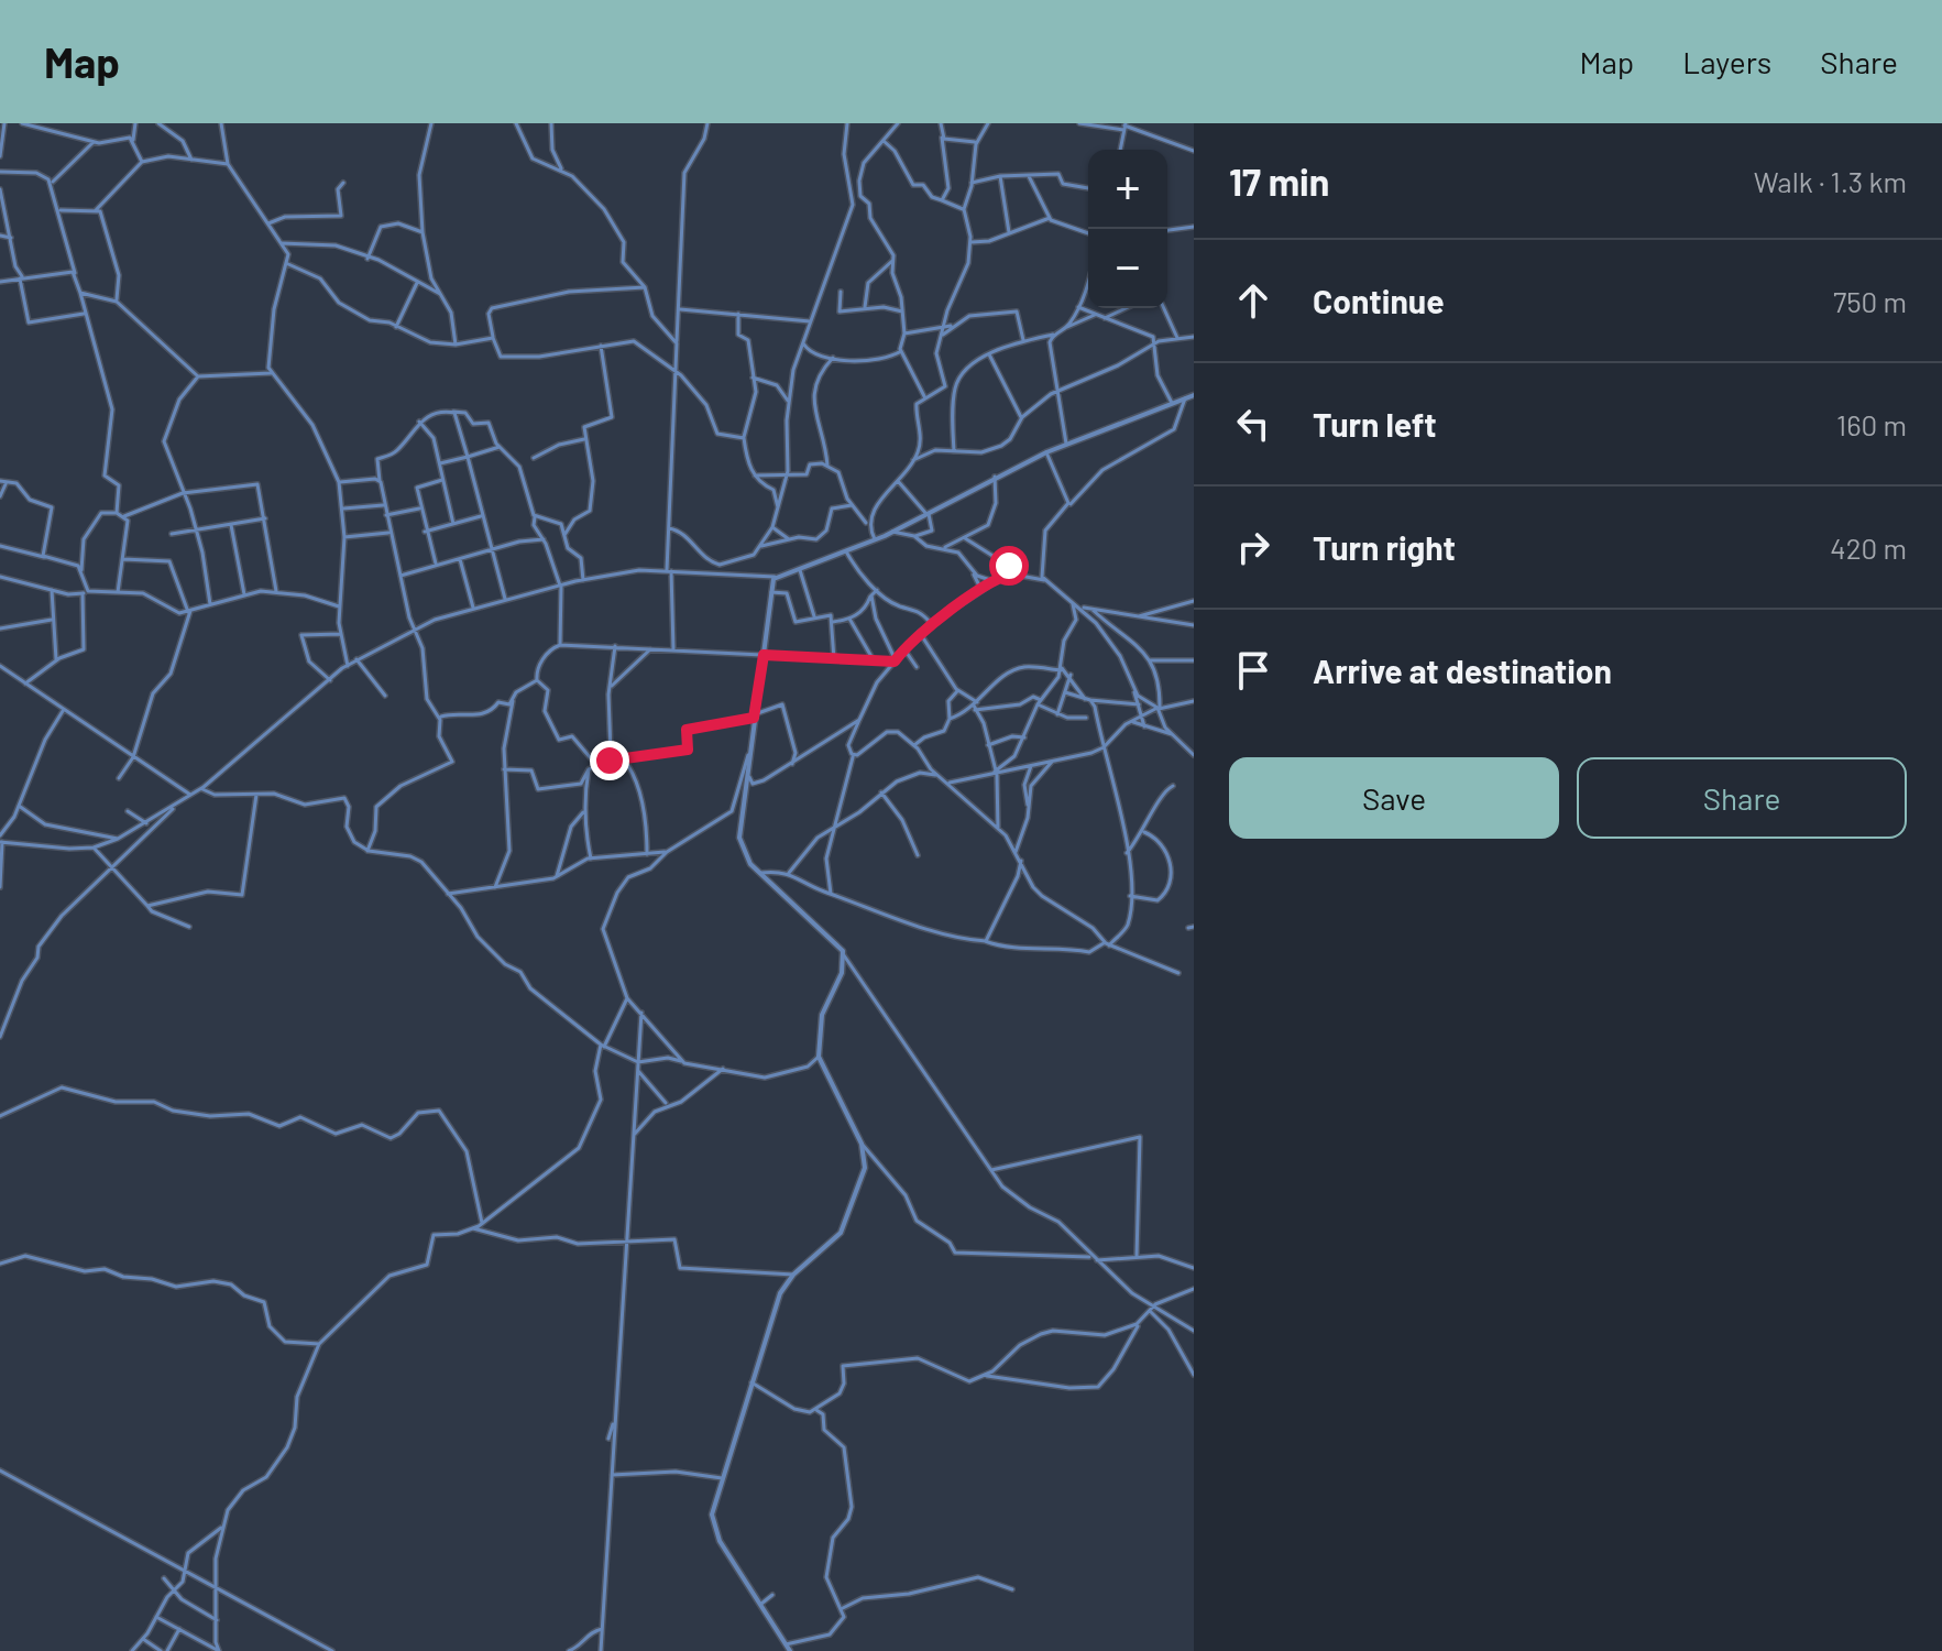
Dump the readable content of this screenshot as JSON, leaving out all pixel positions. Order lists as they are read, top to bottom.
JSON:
{
  "page": {
    "header": "Map",
    "nav": ["Map", "Layers", "Share"],
    "heading": ["17 min", "Walk · 1.3 km"],
    "map_buttons": ["+", "−"],
    "list": [
      ["Continue", "750 m"],
      ["Turn left", "160 m"],
      ["Turn right", "420 m"],
      "Arrive at destination"
    ],
    "buttons": ["Save", "Share"]
  }
}
